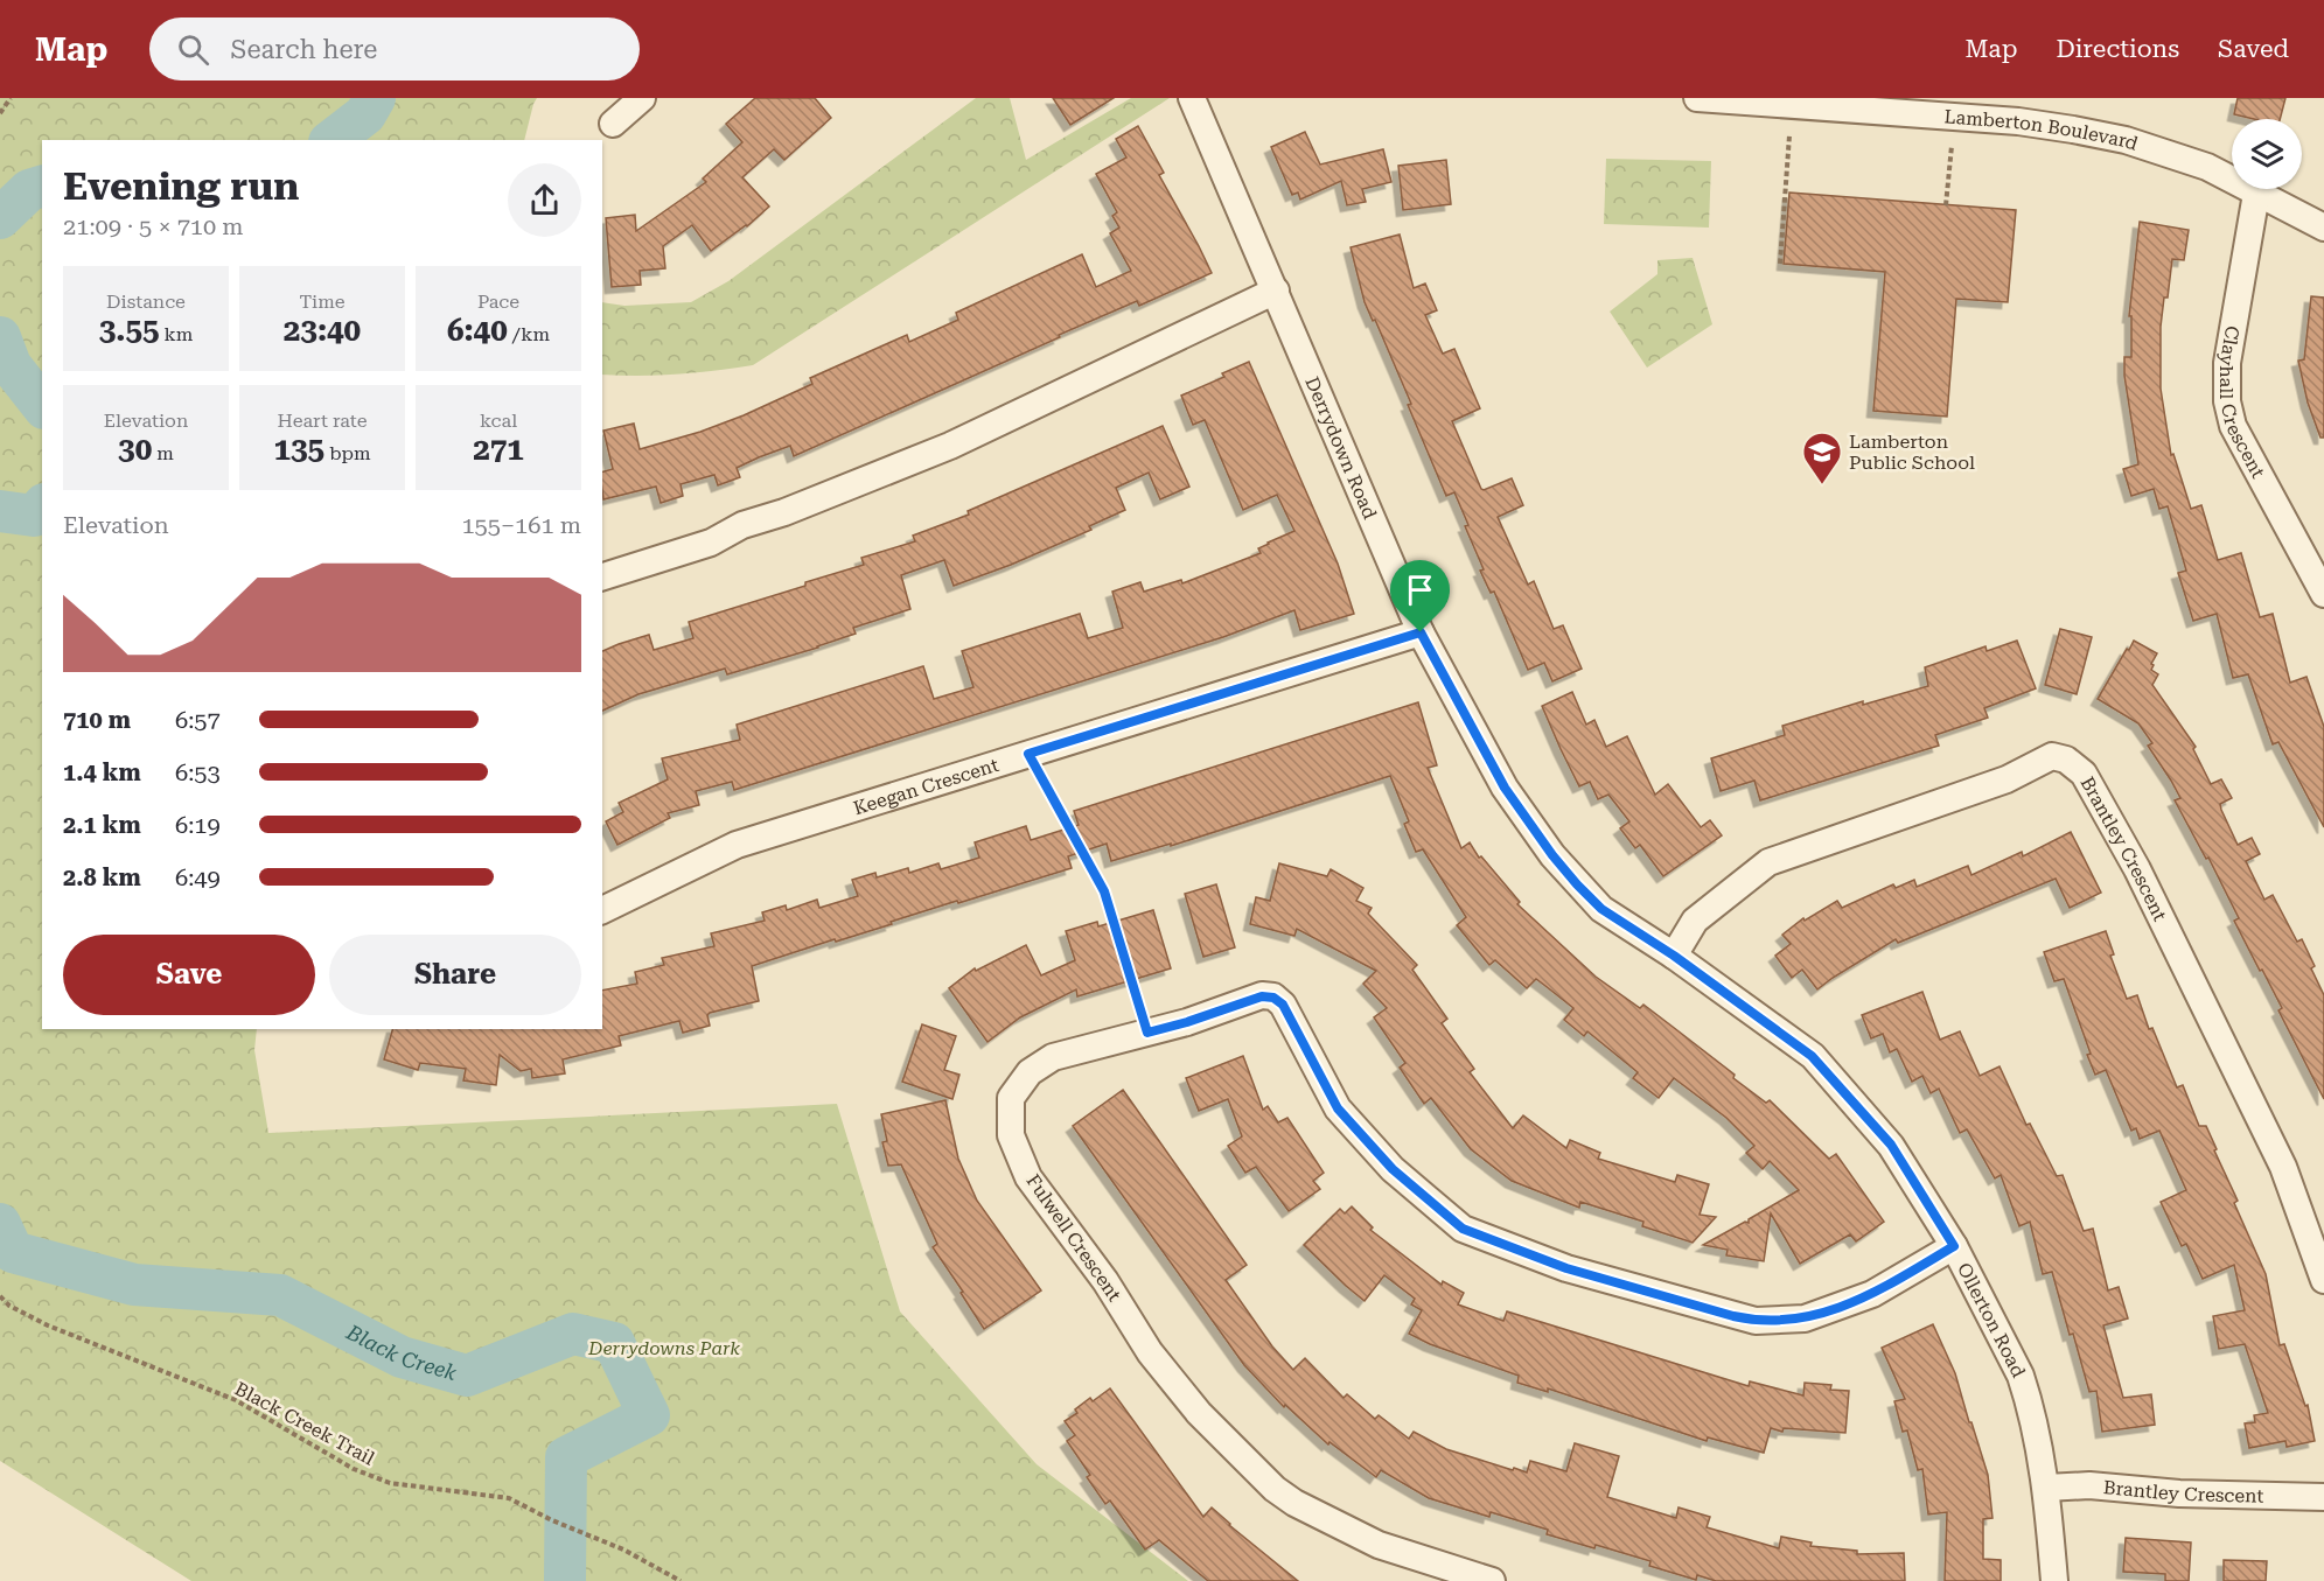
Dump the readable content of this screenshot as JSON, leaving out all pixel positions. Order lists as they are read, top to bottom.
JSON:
{
  "streets": {
    "street": [
      "Lamberton Boulevard",
      "Clayhall Crescent",
      "Derrydown Road",
      "Keegan Crescent",
      "Brantley Crescent",
      "Fulwell Crescent",
      "Ollerton Road"
    ],
    "path": ["Black Creek Trail"]
  },
  "crossings": [
    ["Lamberton Boulevard", "Clayhall Crescent"],
    ["Derrydown Road", "Keegan Crescent"],
    ["Derrydown Road", "Ollerton Road"],
    ["Brantley Crescent", "Ollerton Road"],
    ["Fulwell Crescent", "Ollerton Road"]
  ],
  "water": ["Black Creek"],
  "parks": ["Derrydowns Park"],
  "places": {
    "school or university": ["Lamberton Public School"]
  },
  "page": {
    "header": "Map",
    "search": "Search here",
    "nav": ["Map", "Directions", "Saved"],
    "heading": ["Evening run", "21:09 · 5 × 710 m"],
    "stats": [
      ["Distance", "3.55 km"],
      ["Time", "23:40"],
      ["Pace", "6:40 /km"],
      ["Elevation", "30 m"],
      ["Heart rate", "135 bpm"],
      ["kcal", "271"]
    ],
    "chart": ["Elevation", "155–161 m"],
    "list": [
      {
        "name": "710 m",
        "note": "6:57"
      },
      {
        "name": "1.4 km",
        "note": "6:53"
      },
      {
        "name": "2.1 km",
        "note": "6:19"
      },
      {
        "name": "2.8 km",
        "note": "6:49"
      }
    ],
    "buttons": ["Save", "Share"]
  }
}
